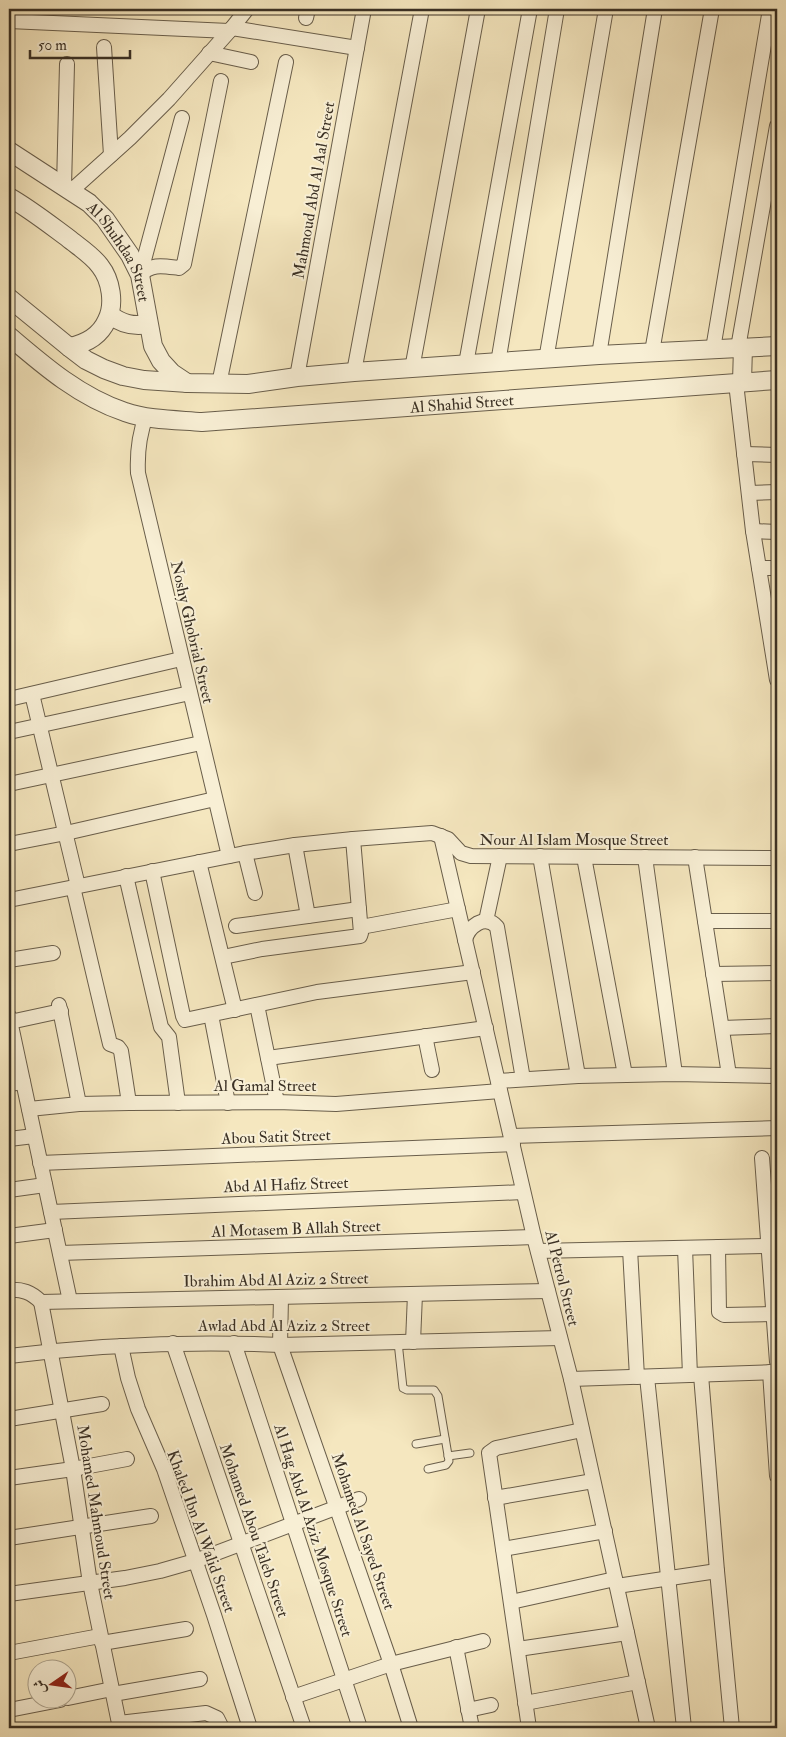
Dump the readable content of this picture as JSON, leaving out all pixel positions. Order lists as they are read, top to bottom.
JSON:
{
  "streets": {
    "street": [
      "Mahmoud Abd Al Aal Street",
      "Al Shuhdaa Street",
      "Al Shahid Street",
      "Noshy Ghobrial Street",
      "Nour Al Islam Mosque Street",
      "Al Gamal Street",
      "Abou Satit Street",
      "Abd Al Hafiz Street",
      "Al Motasem B Allah Street",
      "Al Petrol Street",
      "Ibrahim Abd Al Aziz 2 Street",
      "Awlad Abd Al Aziz 2 Street",
      "Mohamed Mahmoud Street",
      "Mohamed Abou Taleb Street",
      "Al Hag Abd Al Aziz Mosque Street",
      "Khaled Ibn Al Walid Street",
      "Mohamed Al Sayed Street"
    ]
  },
  "crossings": [
    ["Al Shahid Street", "Noshy Ghobrial Street"],
    ["Nour Al Islam Mosque Street", "Al Petrol Street"],
    ["Al Gamal Street", "Al Petrol Street"],
    ["Abou Satit Street", "Al Petrol Street"],
    ["Abd Al Hafiz Street", "Al Petrol Street"],
    ["Al Motasem B Allah Street", "Al Petrol Street"],
    ["Al Petrol Street", "Ibrahim Abd Al Aziz 2 Street"],
    ["Al Petrol Street", "Awlad Abd Al Aziz 2 Street"],
    ["Ibrahim Abd Al Aziz 2 Street", "Mohamed Mahmoud Street"],
    ["Awlad Abd Al Aziz 2 Street", "Mohamed Mahmoud Street"],
    ["Awlad Abd Al Aziz 2 Street", "Mohamed Abou Taleb Street"],
    ["Awlad Abd Al Aziz 2 Street", "Al Hag Abd Al Aziz Mosque Street"],
    ["Awlad Abd Al Aziz 2 Street", "Khaled Ibn Al Walid Street"],
    ["Awlad Abd Al Aziz 2 Street", "Mohamed Al Sayed Street"]
  ],
  "scale_bar": "50 m",
  "north": "left"
}
